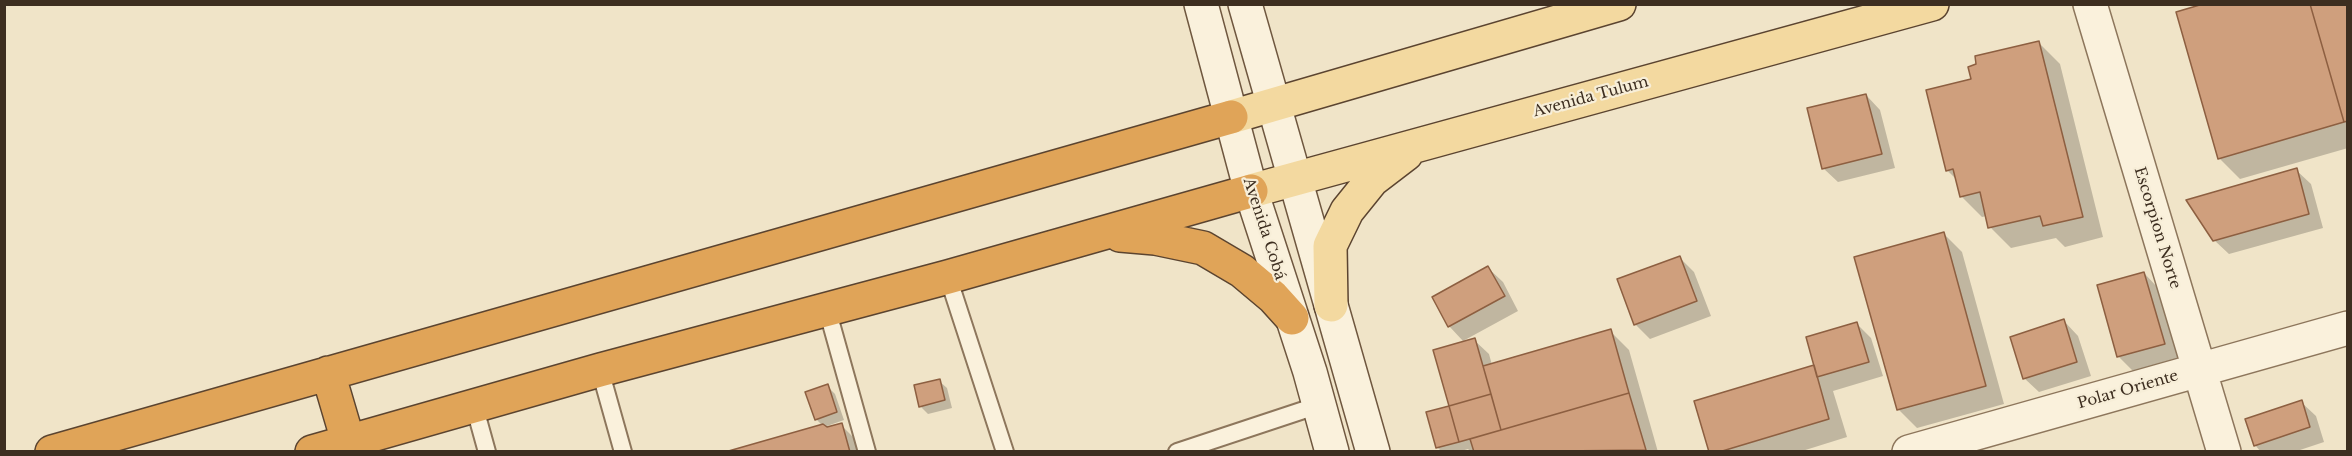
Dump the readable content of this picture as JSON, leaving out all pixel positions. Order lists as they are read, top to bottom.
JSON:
{
  "streets": {
    "main road": [
      "Avenida Tulum",
      "Escorpion Norte",
      "Avenida Cobá",
      "Polar Oriente"
    ]
  },
  "crossings": [
    ["Avenida Tulum", "Avenida Cobá"],
    ["Escorpion Norte", "Polar Oriente"]
  ]
}
